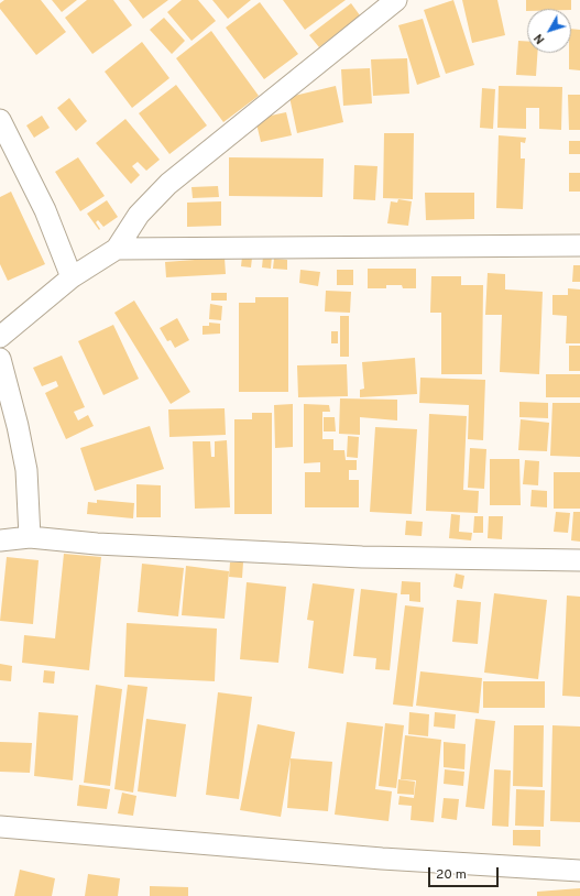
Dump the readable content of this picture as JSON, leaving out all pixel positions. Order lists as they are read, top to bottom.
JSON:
{
  "scale_bar": "20 m",
  "north": "bottom left"
}
